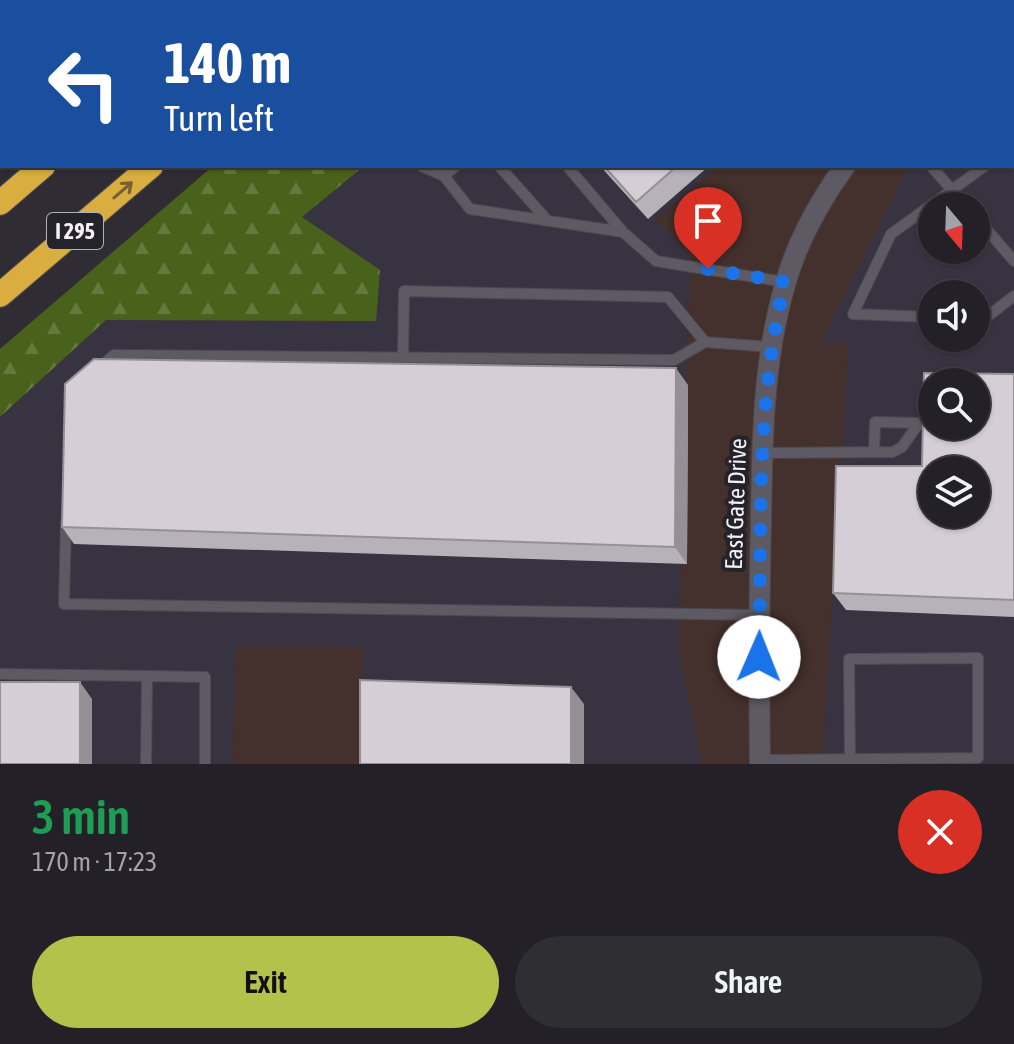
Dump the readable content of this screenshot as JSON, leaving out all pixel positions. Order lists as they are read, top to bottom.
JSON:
{
  "streets": {
    "highway": ["I 295"],
    "street": ["East Gate Drive"]
  },
  "north": "bottom",
  "page": {
    "turn": ["140 m", "Turn left"],
    "heading": ["3 min", "170 m · 17:23"],
    "buttons": ["Exit", "Share"]
  }
}
